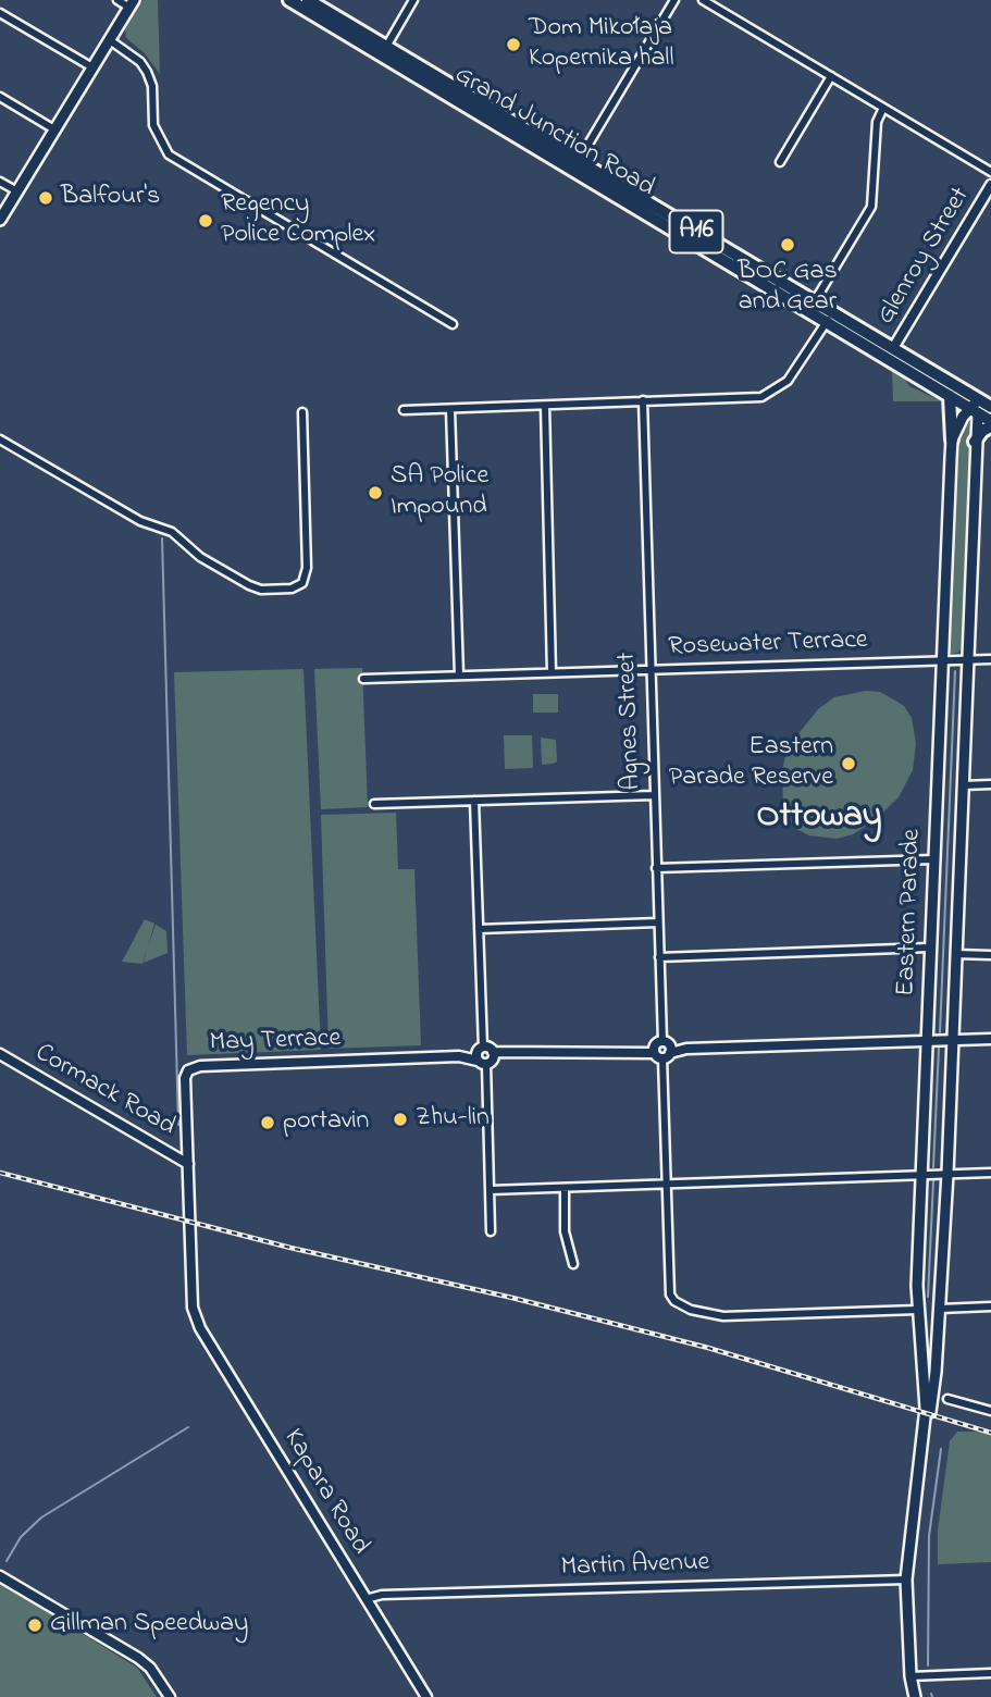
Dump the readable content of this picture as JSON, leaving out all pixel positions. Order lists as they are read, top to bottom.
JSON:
{
  "streets": {
    "highway": ["Grand Junction Road", "A16"],
    "main road": ["Eastern Parade"],
    "street": [
      "Glenroy Street",
      "Rosewater Terrace",
      "Agnes Street",
      "May Terrace",
      "Cormack Road",
      "Kapara Road",
      "Martin Avenue"
    ]
  },
  "crossings": [
    ["Grand Junction Road", "Glenroy Street"],
    ["Grand Junction Road", "Eastern Parade"],
    ["Rosewater Terrace", "Agnes Street"],
    ["Rosewater Terrace", "Eastern Parade"],
    ["Agnes Street", "May Terrace"],
    ["Eastern Parade", "May Terrace"],
    ["Eastern Parade", "Martin Avenue"],
    ["May Terrace", "Cormack Road"],
    ["May Terrace", "Kapara Road"],
    ["Cormack Road", "Kapara Road"],
    ["Kapara Road", "Martin Avenue"]
  ],
  "districts": ["Ottoway"],
  "places": [
    "Dom Mikołaja Kopernika hall",
    "Balfour's",
    "Regency Police Complex",
    "BOC Gas and Gear",
    "SA Police Impound",
    "Eastern Parade Reserve",
    "Zhu-lin",
    "portavin",
    "Gillman Speedway"
  ]
}
